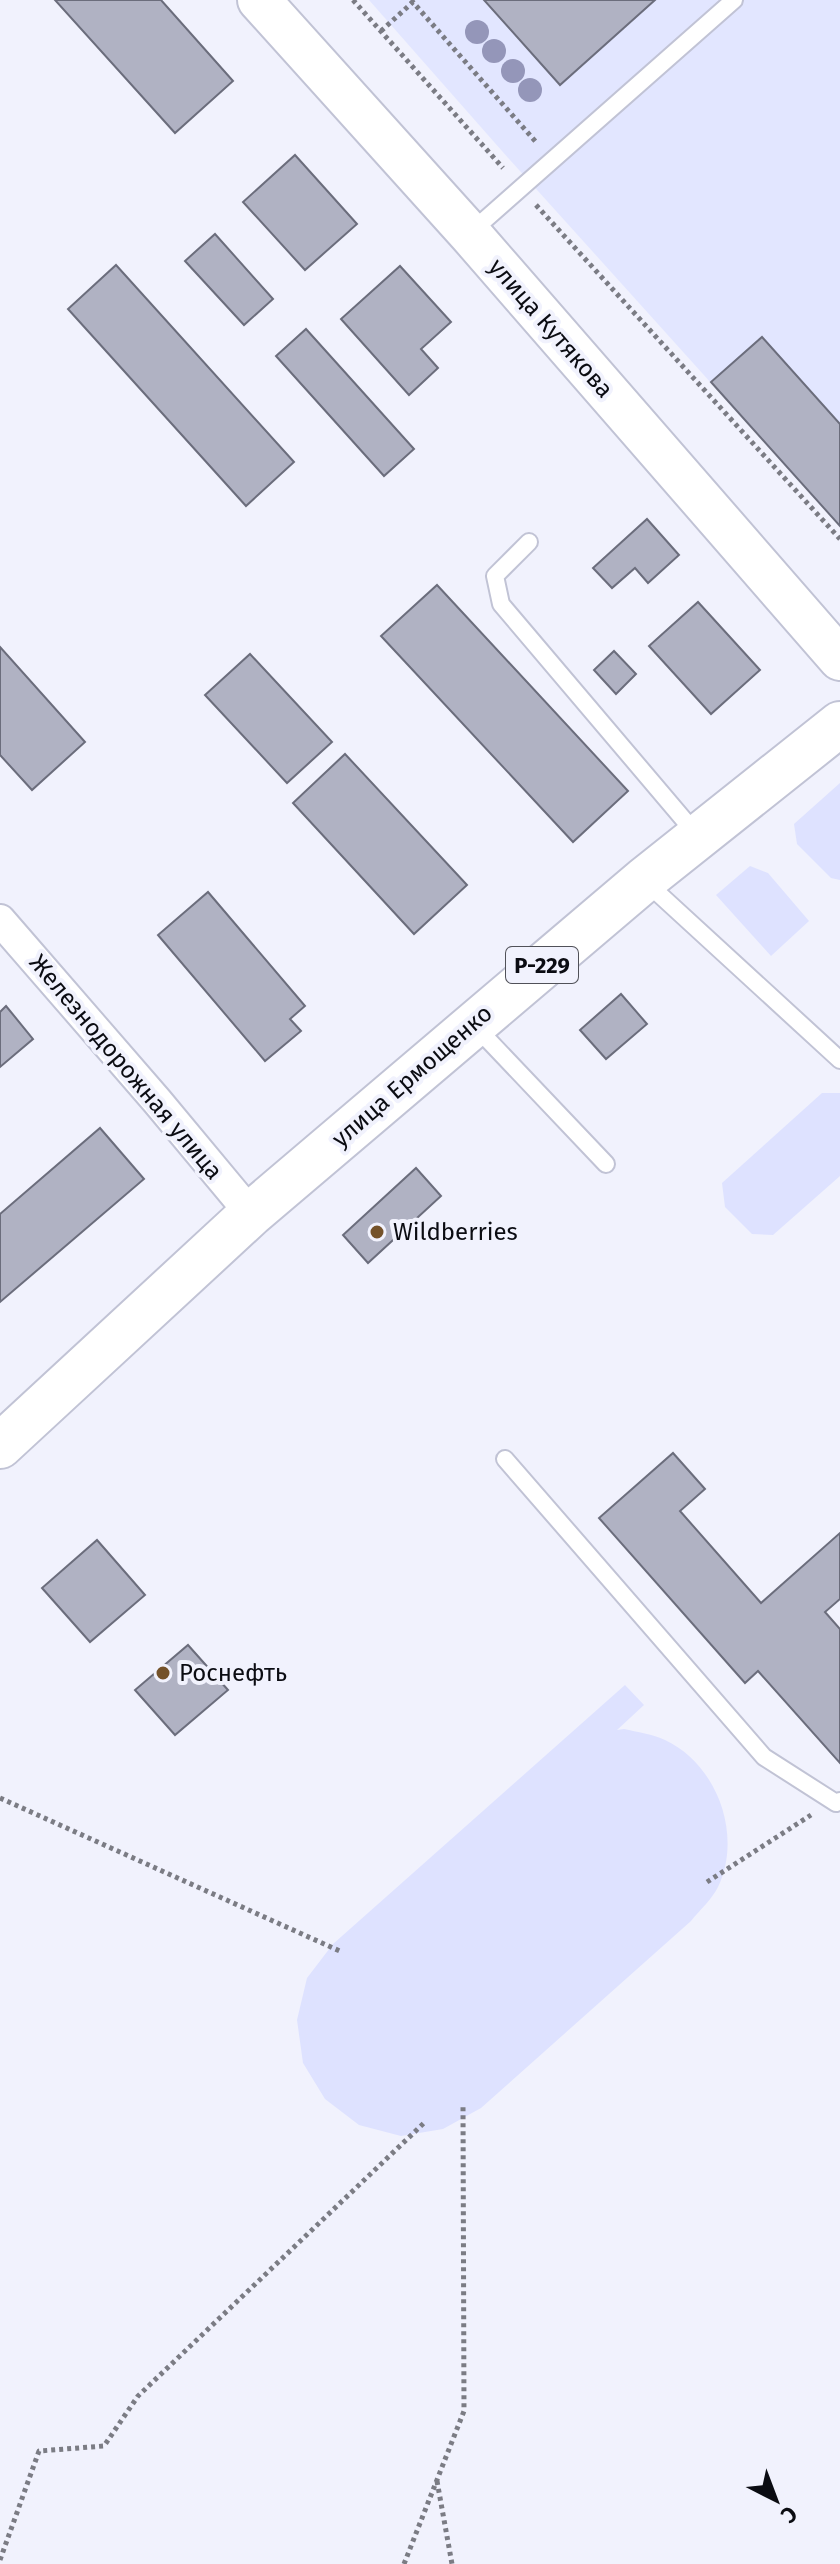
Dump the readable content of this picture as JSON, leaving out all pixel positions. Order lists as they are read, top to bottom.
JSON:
{
  "streets": {
    "highway": ["Р-229", "улица Ермощенко"],
    "main road": ["улица Кутякова"],
    "street": ["Железнодорожная улица"]
  },
  "crossings": [
    ["Железнодорожная улица", "улица Ермощенко"]
  ],
  "places": ["Wildberries", "Роснефть"],
  "north": "bottom right"
}
